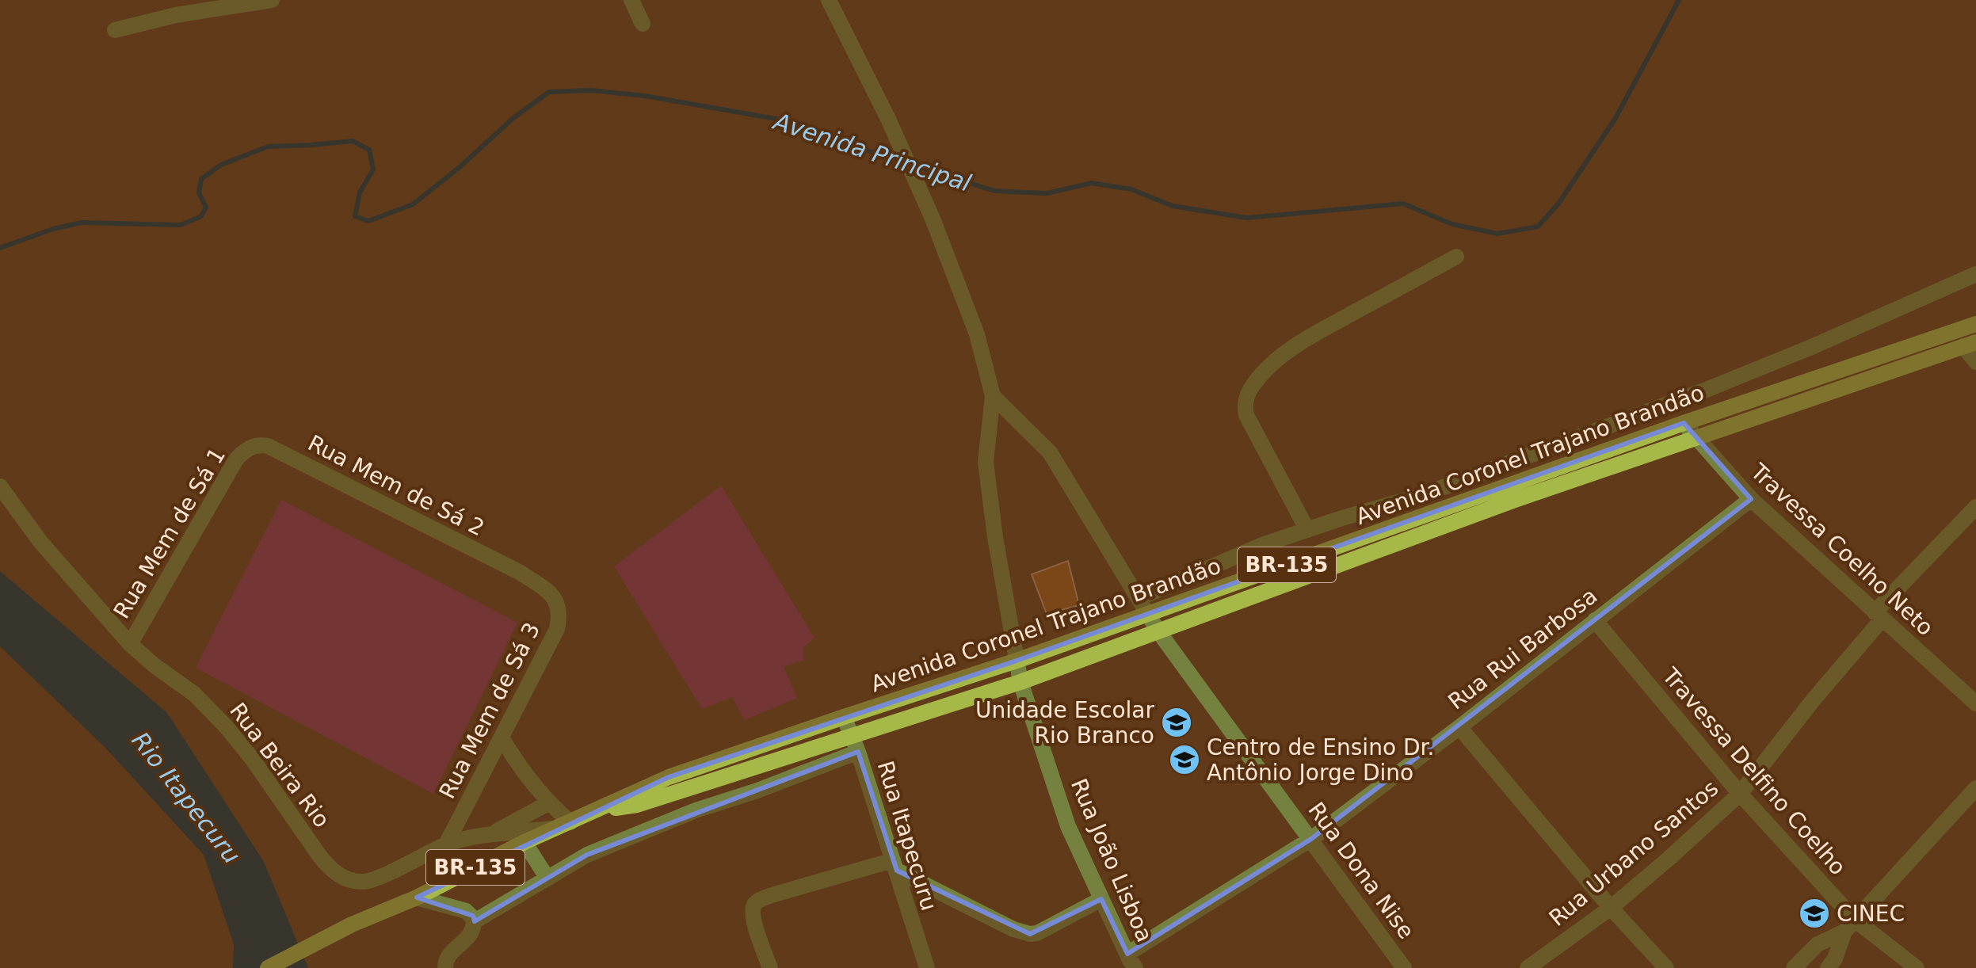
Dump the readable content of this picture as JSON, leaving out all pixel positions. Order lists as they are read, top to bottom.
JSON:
{
  "streets": {
    "main road": ["Avenida Coronel Trajano Brandão", "BR-135"],
    "street": [
      "Rua Mem de Sá 2",
      "Rua Mem de Sá 1",
      "Travessa Coelho Neto",
      "Rua Rui Barbosa",
      "Rua Mem de Sá 3",
      "Rua Beira Rio",
      "Travessa Delfino Coelho",
      "Rua Itapecuru",
      "Rua Urbano Santos",
      "Rua João Lisboa",
      "Rua Dona Nise"
    ]
  },
  "crossings": [
    ["Avenida Coronel Trajano Brandão", "Travessa Coelho Neto"],
    ["Avenida Coronel Trajano Brandão", "Rua Beira Rio"],
    ["Avenida Coronel Trajano Brandão", "Rua Itapecuru"],
    ["Avenida Coronel Trajano Brandão", "Rua João Lisboa"],
    ["Avenida Coronel Trajano Brandão", "Rua Dona Nise"],
    ["Rua Mem de Sá 2", "Rua Mem de Sá 1"],
    ["Rua Mem de Sá 2", "Rua Mem de Sá 3"],
    ["Rua Mem de Sá 1", "Rua Beira Rio"],
    ["Travessa Coelho Neto", "Rua Rui Barbosa"],
    ["Travessa Coelho Neto", "Rua Urbano Santos"],
    ["Rua Rui Barbosa", "Travessa Delfino Coelho"],
    ["Rua Rui Barbosa", "Rua João Lisboa"],
    ["Rua Rui Barbosa", "Rua Dona Nise"],
    ["Rua Mem de Sá 3", "Rua Beira Rio"],
    ["Travessa Delfino Coelho", "Rua Urbano Santos"]
  ],
  "water": ["Avenida Principal", "Rio Itapecuru"],
  "places": {
    "school or university": ["Unidade Escolar Rio Branco", "Centro de Ensino Dr. Antônio Jorge Dino", "CINEC"]
  }
}
